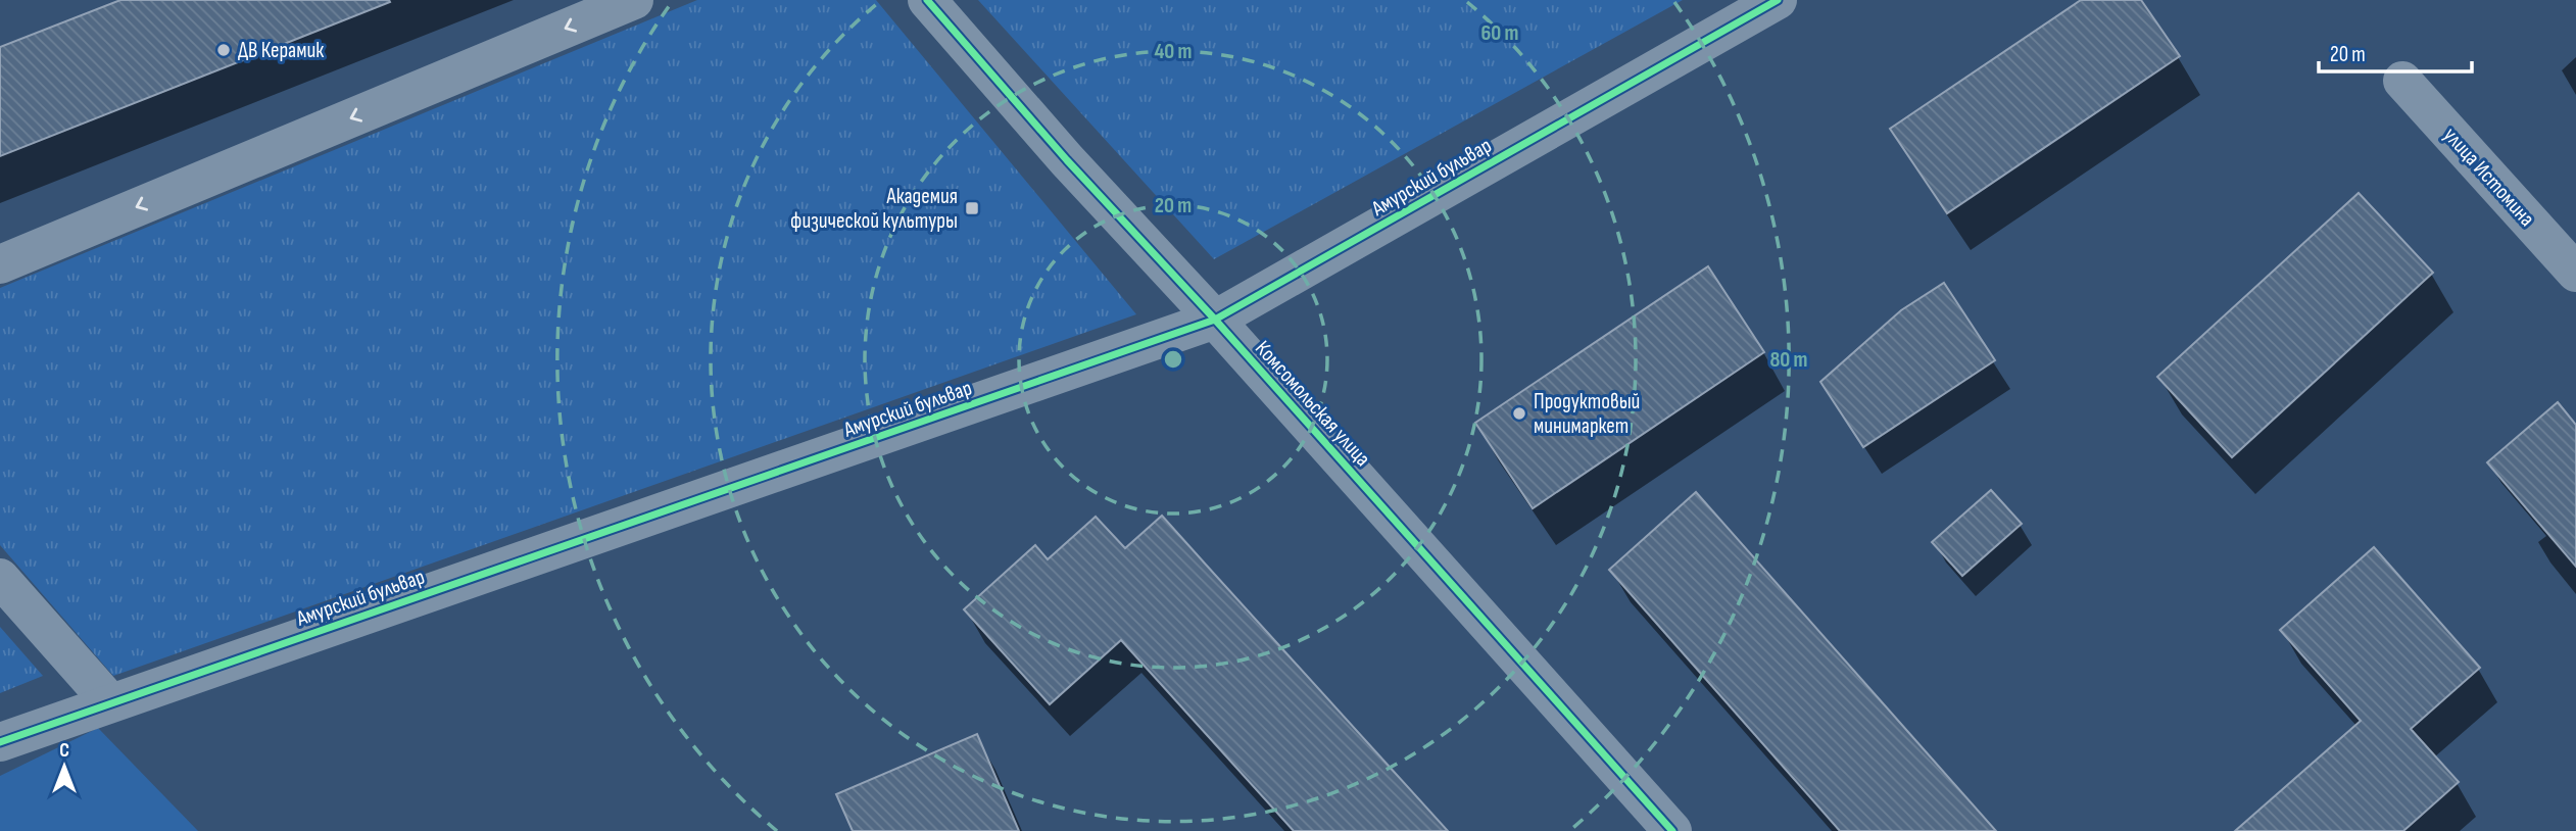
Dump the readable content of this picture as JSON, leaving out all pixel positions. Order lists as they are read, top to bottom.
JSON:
{
  "streets": {
    "street": ["Амурский бульвар", "улица Истомина", "Комсомольская улица"]
  },
  "crossings": [
    ["Амурский бульвар", "Комсомольская улица"]
  ],
  "places": {
    "other": ["ДВ Керамик", "Продуктовый минимаркет"],
    "transit": ["Академия физической культуры"]
  },
  "scale_bar": "20 m",
  "north": "top",
  "rings": [
    "60 m",
    "40 m",
    "20 m",
    "80 m"
  ]
}
